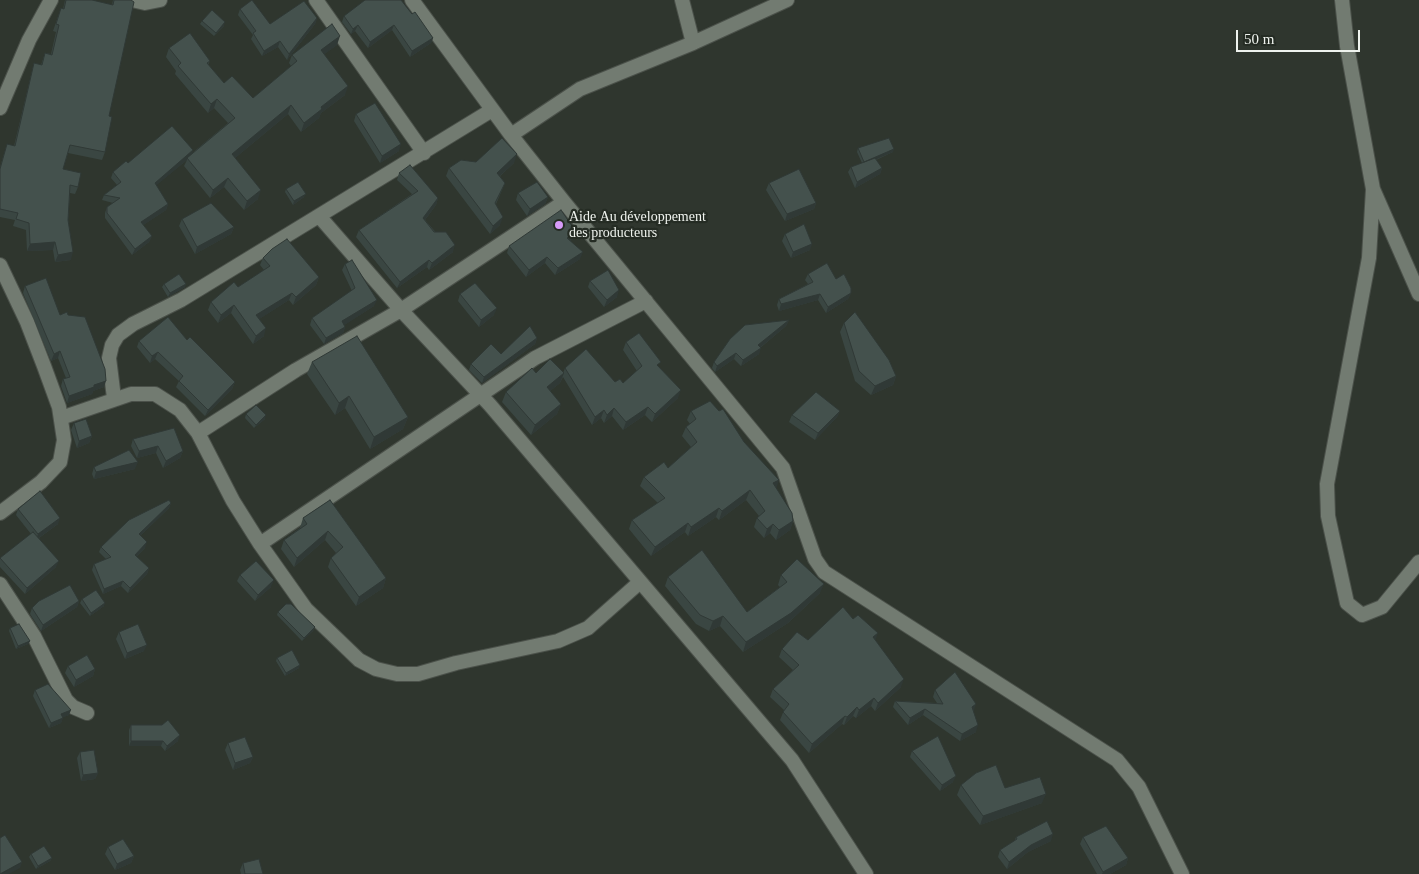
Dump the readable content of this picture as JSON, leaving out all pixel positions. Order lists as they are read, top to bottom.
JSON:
{
  "places": ["Aide Au développement des producteurs"],
  "scale_bar": "50 m"
}
